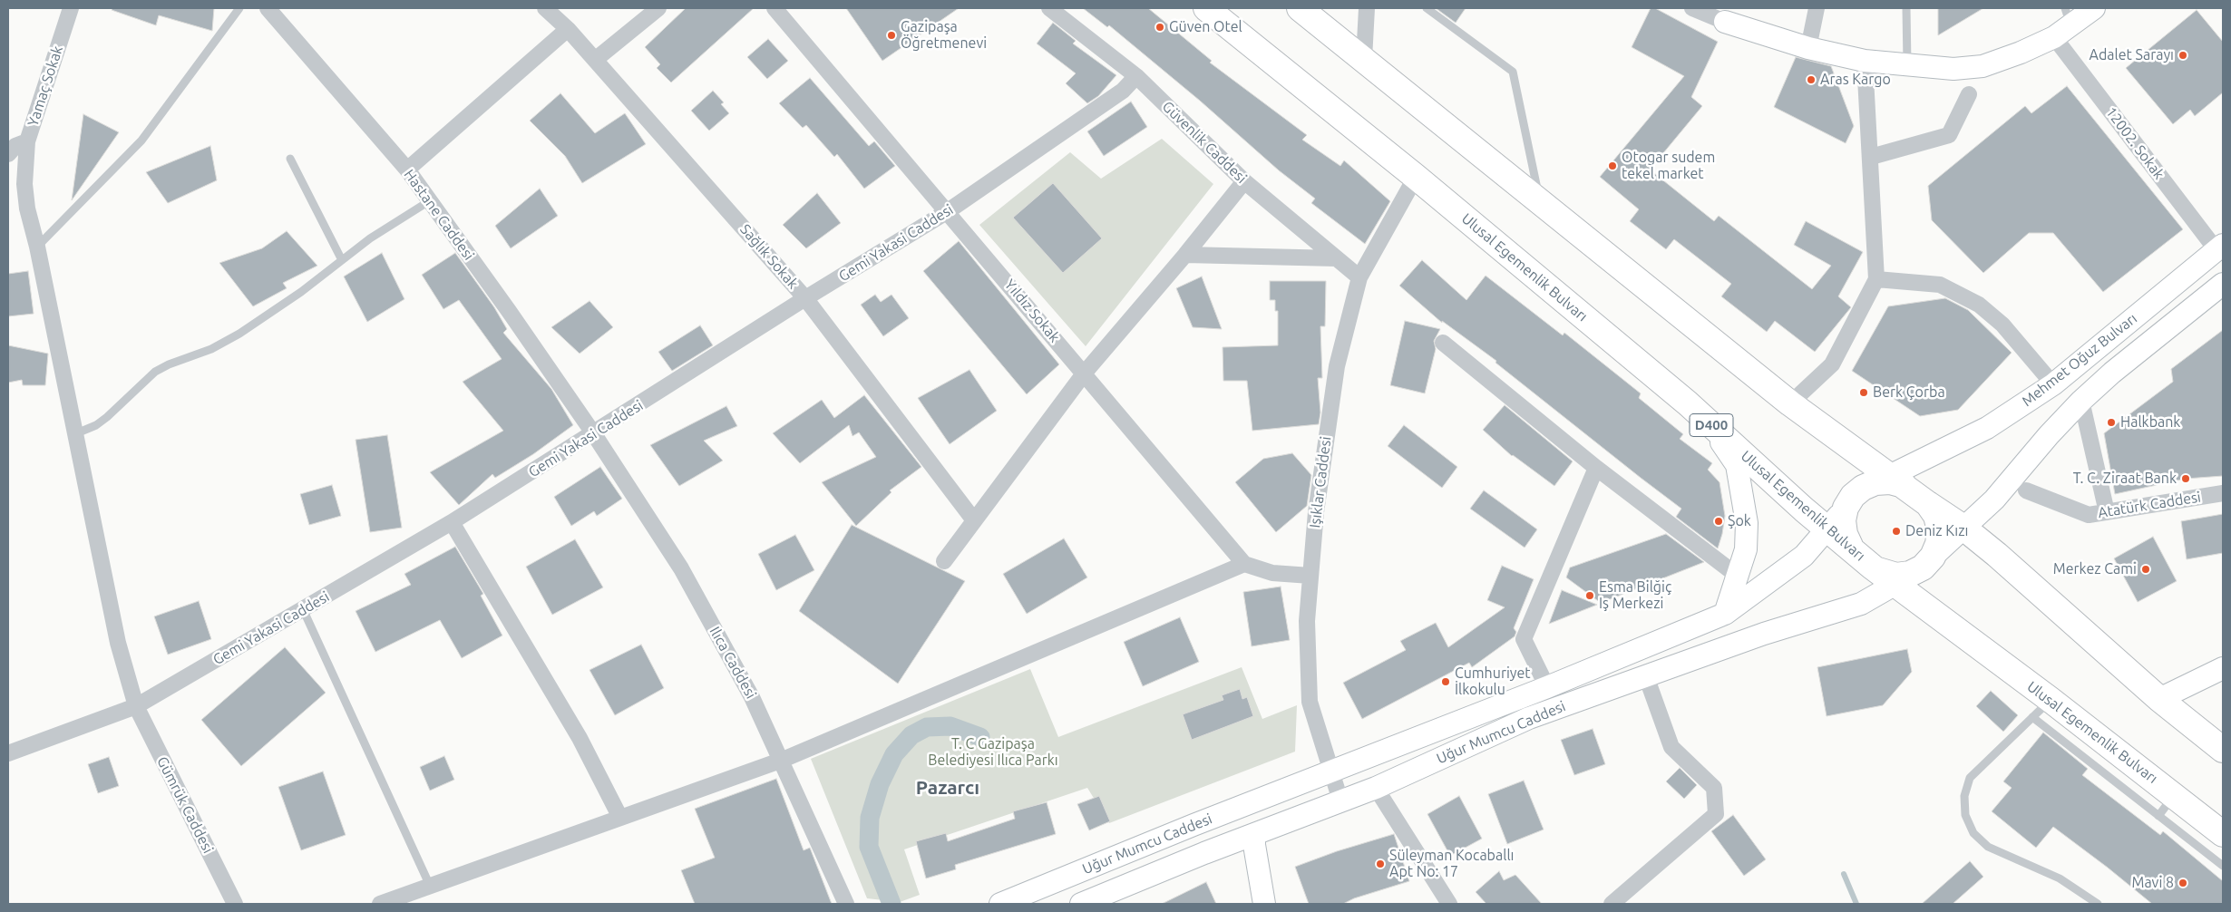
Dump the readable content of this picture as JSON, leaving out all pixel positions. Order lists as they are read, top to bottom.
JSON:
{
  "streets": {
    "highway": ["Ulusal Egemenlik Bulvarı", "D400"],
    "main road": ["Mehmet Oğuz Bulvarı", "Uğur Mumcu Caddesi"],
    "street": [
      "Yamaç Sokak",
      "Güvenlik Caddesi",
      "12002. Sokak",
      "Hastane Caddesi",
      "Gemi Yakasi Caddesi",
      "Sağlık Sokak",
      "Yıldız Sokak",
      "Işıklar Caddesi",
      "Atatürk Caddesi",
      "Ilıca Caddesi",
      "Gümrük Caddesi"
    ]
  },
  "crossings": [
    ["Yamaç Sokak", "Gümrük Caddesi"],
    ["Güvenlik Caddesi", "Gemi Yakasi Caddesi"],
    ["Güvenlik Caddesi", "Işıklar Caddesi"],
    ["12002. Sokak", "Mehmet Oğuz Bulvarı"],
    ["Hastane Caddesi", "Gemi Yakasi Caddesi"],
    ["Hastane Caddesi", "Ilıca Caddesi"],
    ["Gemi Yakasi Caddesi", "Sağlık Sokak"],
    ["Gemi Yakasi Caddesi", "Yıldız Sokak"],
    ["Gemi Yakasi Caddesi", "Ilıca Caddesi"],
    ["Gemi Yakasi Caddesi", "Gümrük Caddesi"],
    ["Ulusal Egemenlik Bulvarı", "Mehmet Oğuz Bulvarı"],
    ["Ulusal Egemenlik Bulvarı", "Işıklar Caddesi"],
    ["Ulusal Egemenlik Bulvarı", "Uğur Mumcu Caddesi"],
    ["Mehmet Oğuz Bulvarı", "Uğur Mumcu Caddesi"],
    ["Işıklar Caddesi", "Uğur Mumcu Caddesi"]
  ],
  "districts": ["Pazarcı"],
  "parks": ["T. C Gazipaşa Belediyesi Ilıca Parkı"],
  "places": [
    "Güven Otel",
    "Gazipaşa Öğretmenevi",
    "Adalet Sarayı",
    "Aras Kargo",
    "Otogar sudem tekel market",
    "Berk Çorba",
    "Halkbank",
    "T. C. Ziraat Bank",
    "Şok",
    "Deniz Kızı",
    "Merkez Cami",
    "Esma Bilğiç Iş Merkezi",
    "Cumhuriyet İlkokulu",
    "Süleyman Kocaballı Apt No: 17",
    "Mavi 8"
  ]
}
